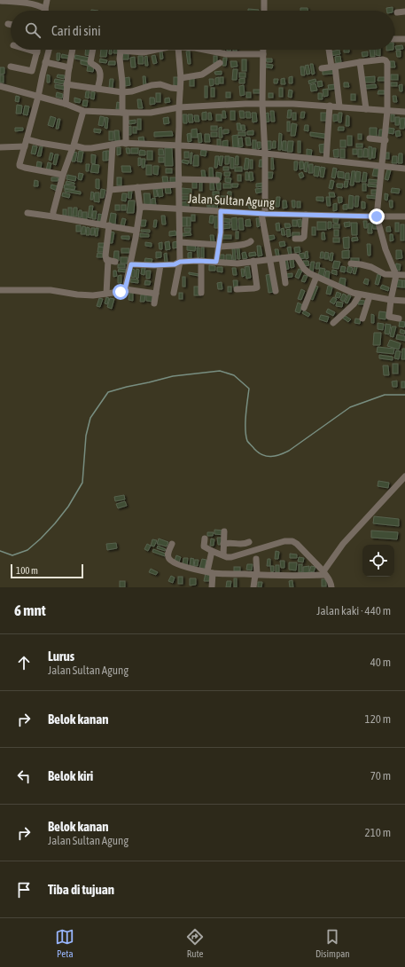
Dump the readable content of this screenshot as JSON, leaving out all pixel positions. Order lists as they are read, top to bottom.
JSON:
{
  "streets": {
    "street": ["Jalan Sultan Agung"]
  },
  "scale_bar": "100 m",
  "page": {
    "search": "Cari di sini",
    "scale": "100 m",
    "heading": ["6 mnt", "Jalan kaki · 440 m"],
    "list": [
      ["Lurus", "Jalan Sultan Agung", "40 m"],
      ["Belok kanan", "120 m"],
      ["Belok kiri", "70 m"],
      ["Belok kanan", "Jalan Sultan Agung", "210 m"],
      "Tiba di tujuan"
    ],
    "nav": ["Peta", "Rute", "Disimpan"]
  }
}
